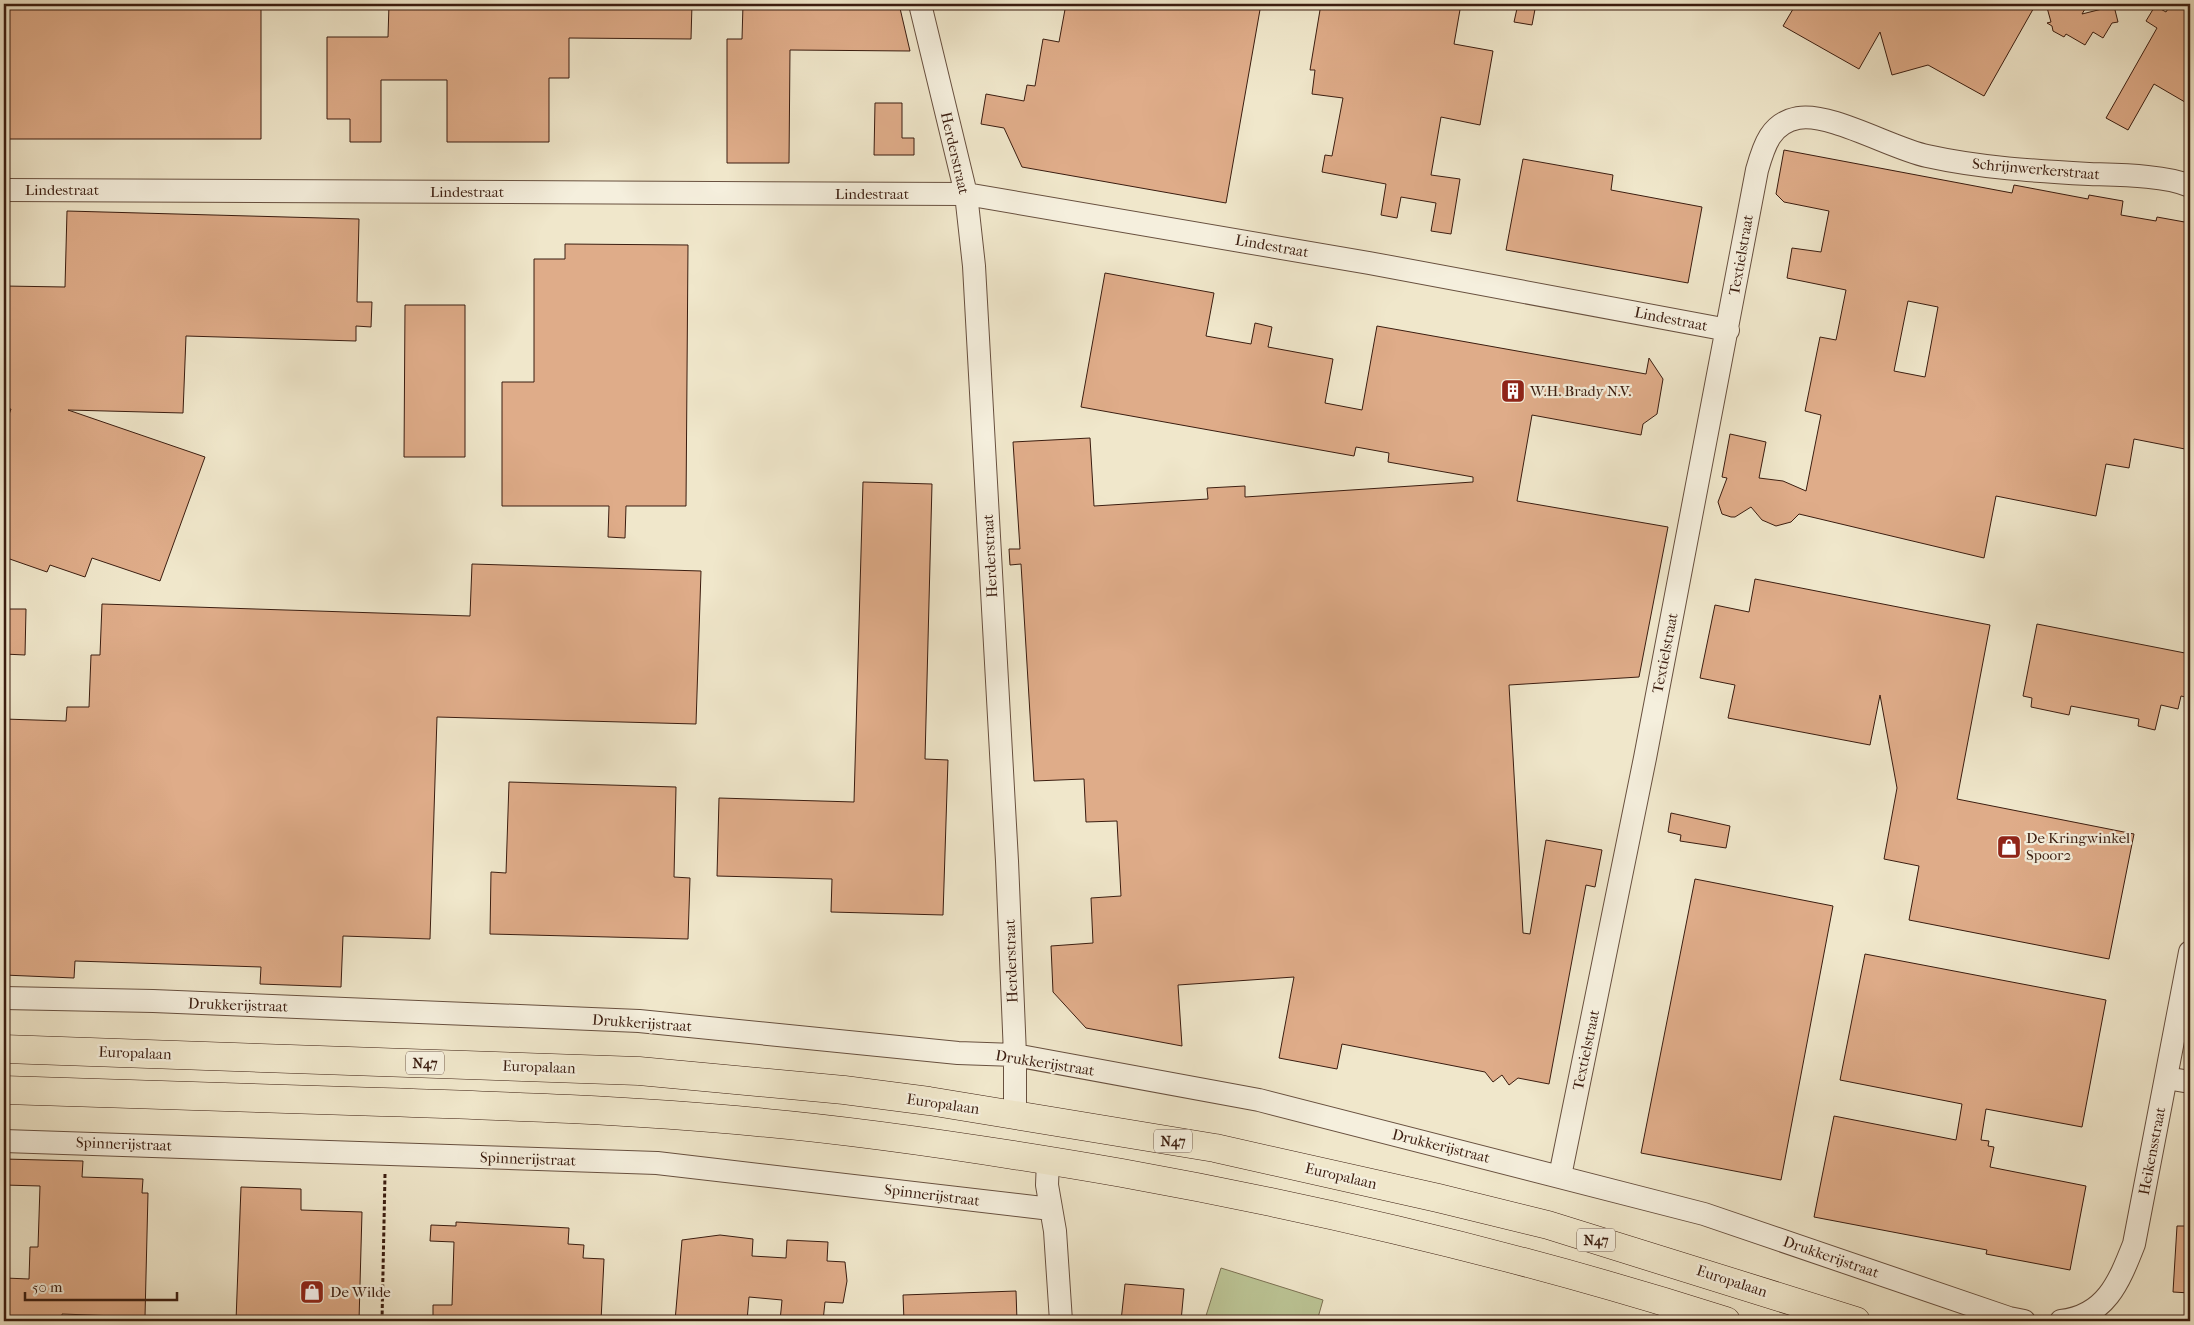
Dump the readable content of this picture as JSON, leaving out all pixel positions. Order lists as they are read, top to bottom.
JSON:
{
  "streets": {
    "highway": ["Europalaan", "N47"],
    "street": [
      "Herderstraat",
      "Schrijnwerkerstraat",
      "Lindestraat",
      "Textielstraat",
      "Drukkerijstraat",
      "Spinnerijstraat",
      "Heikensstraat"
    ]
  },
  "crossings": [
    ["Herderstraat", "Lindestraat"],
    ["Herderstraat", "Drukkerijstraat"],
    ["Herderstraat", "Europalaan"],
    ["Schrijnwerkerstraat", "Textielstraat"],
    ["Lindestraat", "Textielstraat"],
    ["Textielstraat", "Drukkerijstraat"]
  ],
  "places": {
    "building": ["W.H. Brady N.V."],
    "shop": ["De Kringwinkel Spoor2", "De Wilde"]
  },
  "scale_bar": "50 m"
}
